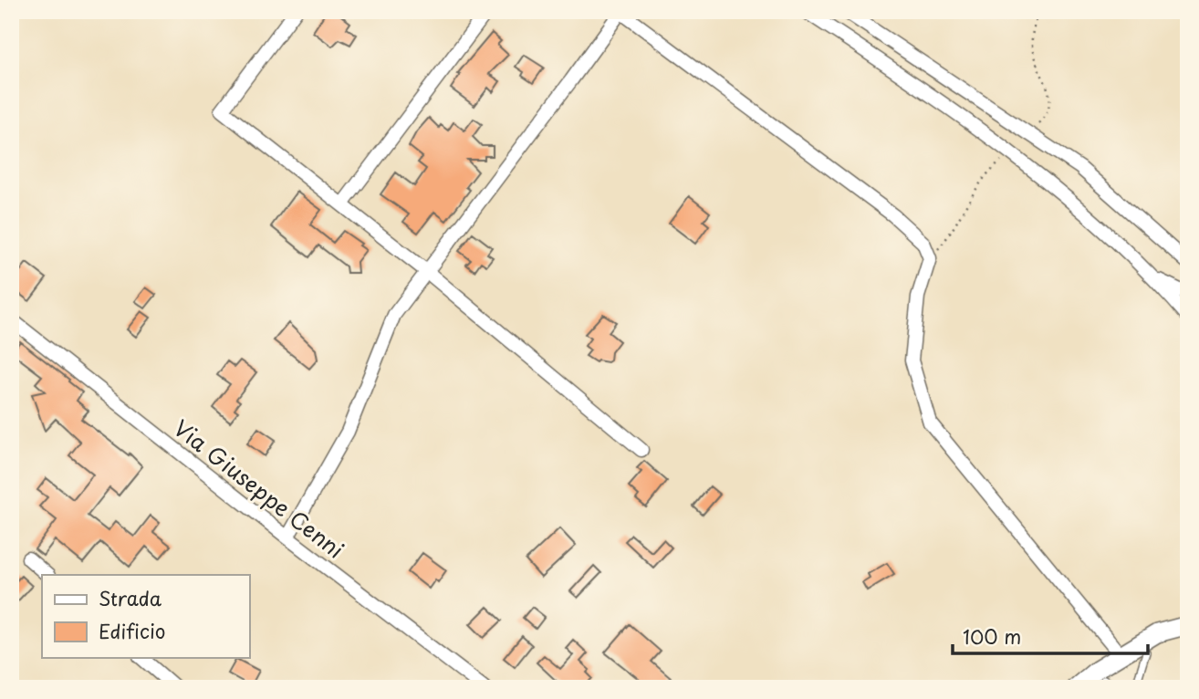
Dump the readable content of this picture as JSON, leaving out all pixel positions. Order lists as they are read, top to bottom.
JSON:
{
  "streets": {
    "street": ["Via Giuseppe Cenni"]
  },
  "legend": ["Strada", "Edificio"],
  "scale_bar": "100 m"
}
